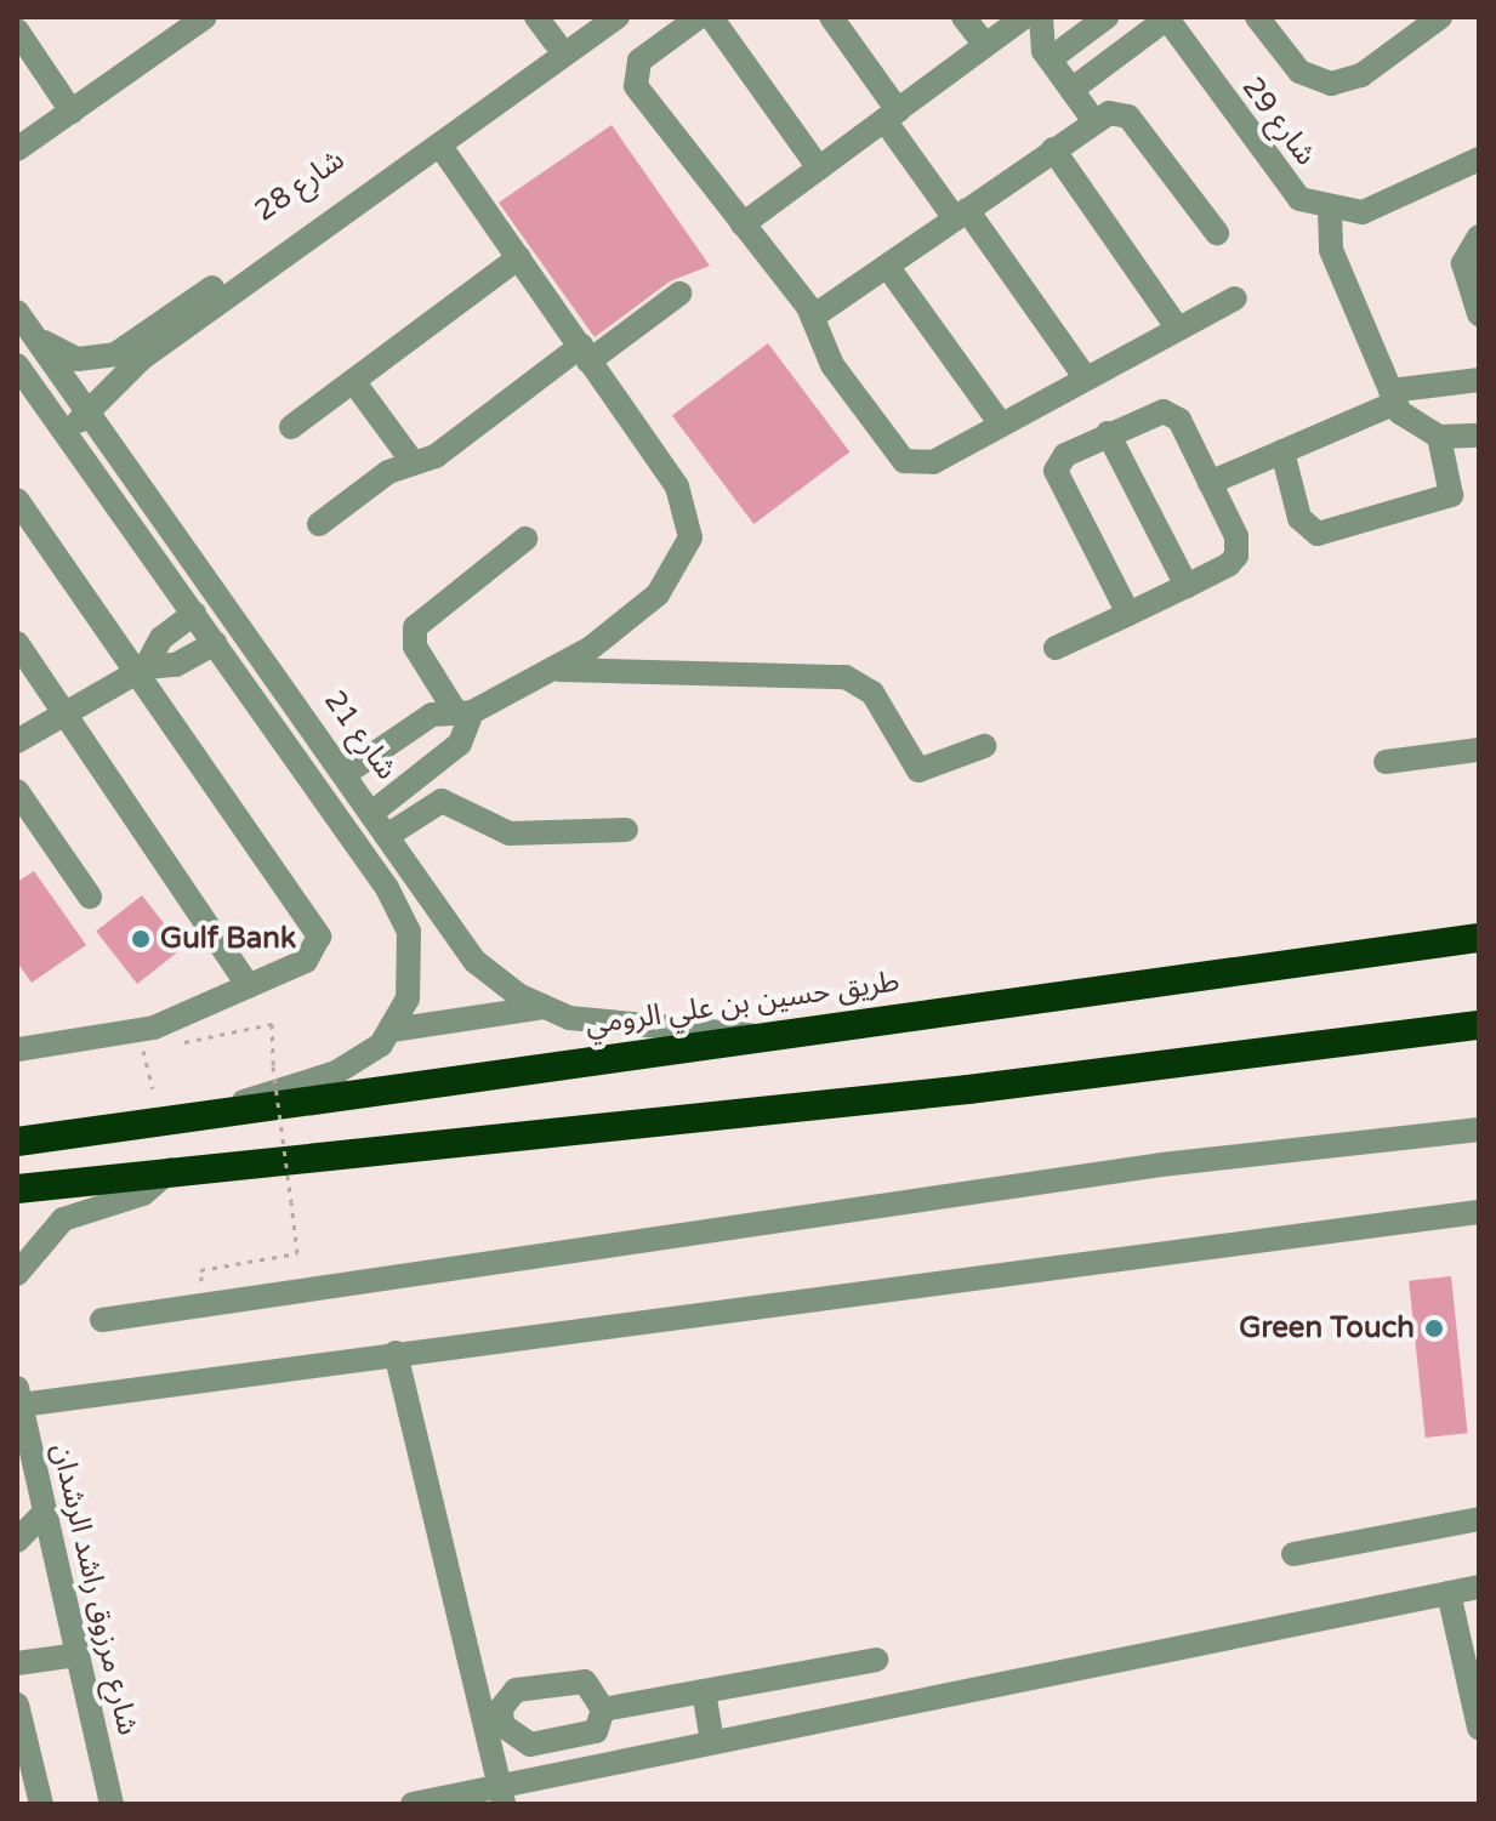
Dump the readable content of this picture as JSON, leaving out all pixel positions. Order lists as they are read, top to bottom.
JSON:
{
  "streets": {
    "highway": ["طريق حسين بن علي الرومي"],
    "street": [
      "شارع 29",
      "شارع 28",
      "شارع 21",
      "شارع مرزوق راشد الرشدان"
    ]
  },
  "crossings": [
    ["شارع 28", "شارع 21"],
    ["شارع 21", "طريق حسين بن علي الرومي"]
  ],
  "places": ["Gulf Bank", "Green Touch"]
}
